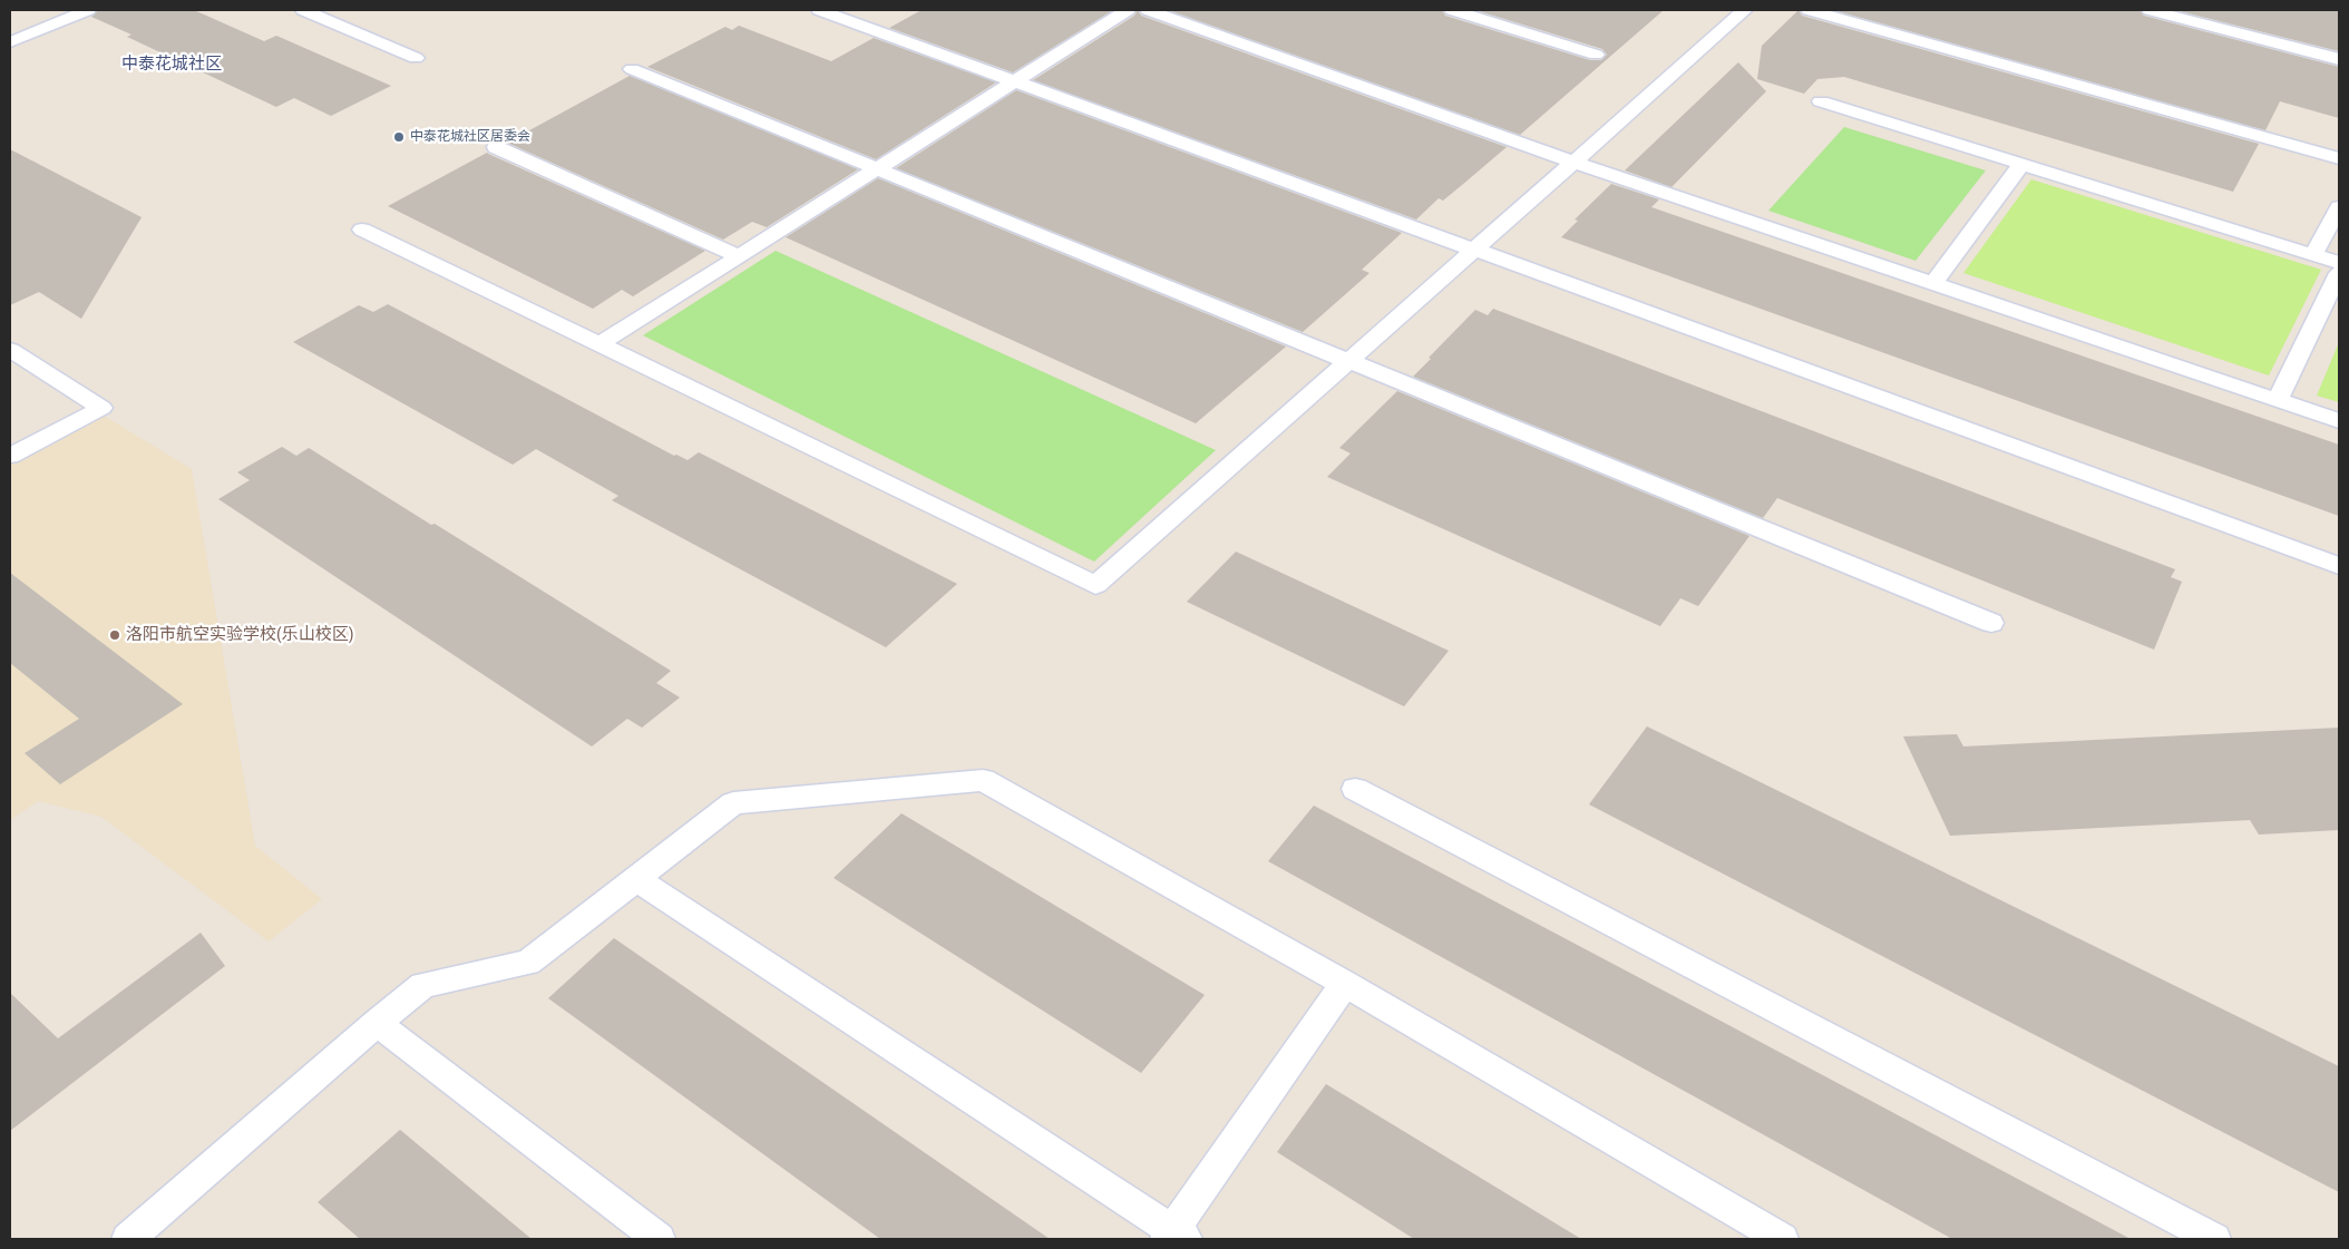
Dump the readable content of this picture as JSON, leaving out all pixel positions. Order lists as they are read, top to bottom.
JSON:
{
  "districts": ["中泰花城社区"],
  "places": ["中泰花城社区居委会", "洛阳市航空实验学校(乐山校区)"]
}
